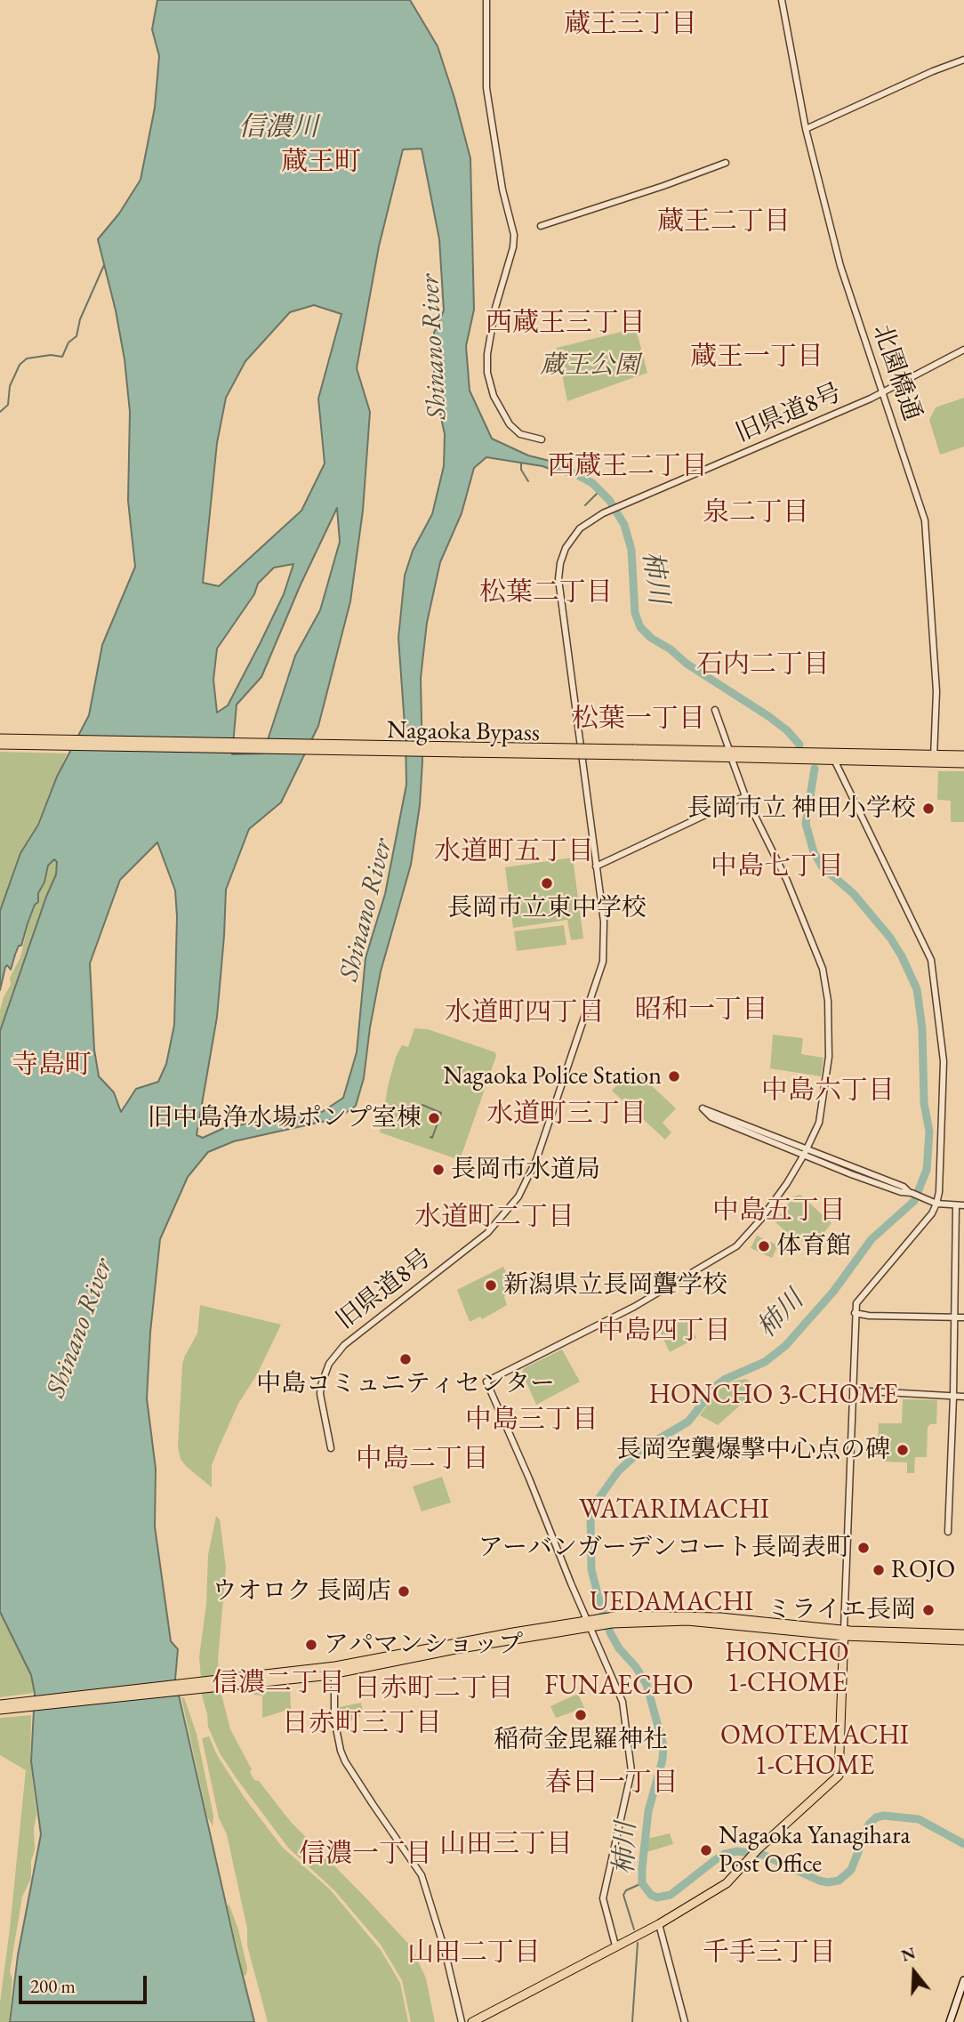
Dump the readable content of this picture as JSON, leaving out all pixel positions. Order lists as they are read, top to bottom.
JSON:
{
  "streets": {
    "highway": ["Nagaoka Bypass"],
    "street": ["北園橋通", "旧県道8号"]
  },
  "crossings": [
    ["北園橋通", "旧県道8号"],
    ["北園橋通", "Nagaoka Bypass"]
  ],
  "districts": [
    "蔵王三丁目",
    "蔵王町",
    "蔵王二丁目",
    "西蔵王三丁目",
    "蔵王一丁目",
    "西蔵王二丁目",
    "泉二丁目",
    "松葉二丁目",
    "石内二丁目",
    "松葉一丁目",
    "水道町五丁目",
    "中島七丁目",
    "昭和一丁目",
    "水道町四丁目",
    "寺島町",
    "中島六丁目",
    "水道町三丁目",
    "中島五丁目",
    "水道町二丁目",
    "中島四丁目",
    "HONCHO 3-CHOME",
    "中島三丁目",
    "中島二丁目",
    "WATARIMACHI",
    "UEDAMACHI",
    "HONCHO 1-CHOME",
    "信濃二丁目",
    "FUNAECHO",
    "日赤町二丁目",
    "日赤町三丁目",
    "OMOTEMACHI 1-CHOME",
    "春日一丁目",
    "山田三丁目",
    "信濃一丁目",
    "山田二丁目",
    "千手三丁目"
  ],
  "water": ["信濃川", "Shinano River", "柿川"],
  "parks": ["蔵王公園"],
  "places": [
    "長岡市立 神田小学校",
    "長岡市立東中学校",
    "Nagaoka Police Station",
    "旧中島浄水場ポンプ室棟",
    "長岡市水道局",
    "体育館",
    "新潟県立長岡聾学校",
    "中島コミュニティセンター",
    "長岡空襲爆撃中心点の碑",
    "アーバンガーデンコート長岡表町",
    "ROJO",
    "ウオロク 長岡店",
    "ミライエ長岡",
    "アパマンショップ",
    "稲荷金毘羅神社",
    "Nagaoka Yanagihara Post Office"
  ],
  "scale_bar": "200 m",
  "north": "top"
}
